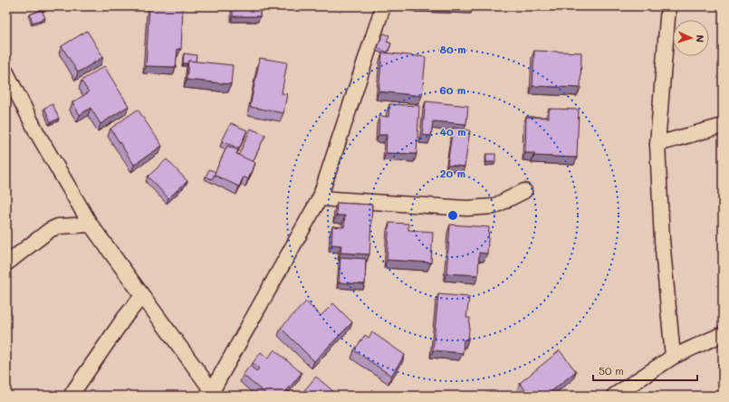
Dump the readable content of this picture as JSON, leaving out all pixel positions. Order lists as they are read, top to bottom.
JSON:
{
  "scale_bar": "50 m",
  "north": "right",
  "rings": [
    "80 m",
    "60 m",
    "40 m",
    "20 m"
  ]
}
